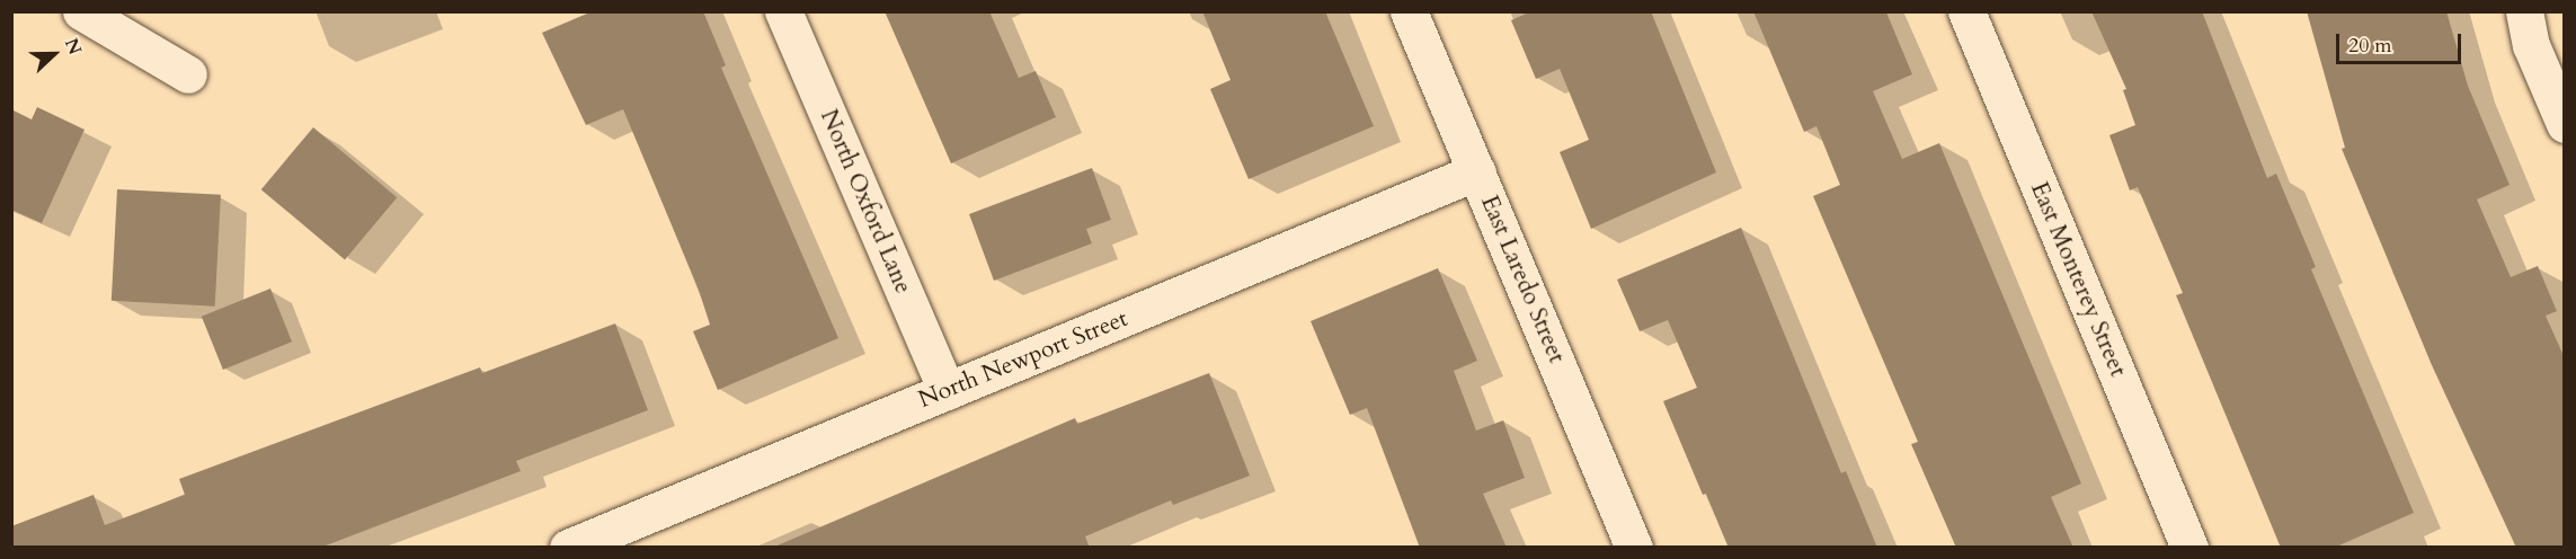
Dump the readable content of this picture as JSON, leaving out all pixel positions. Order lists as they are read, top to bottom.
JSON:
{
  "streets": {
    "street": [
      "North Oxford Lane",
      "East Laredo Street",
      "East Monterey Street",
      "North Newport Street"
    ]
  },
  "crossings": [
    ["North Oxford Lane", "North Newport Street"],
    ["East Laredo Street", "North Newport Street"]
  ],
  "scale_bar": "20 m",
  "north": "right"
}
